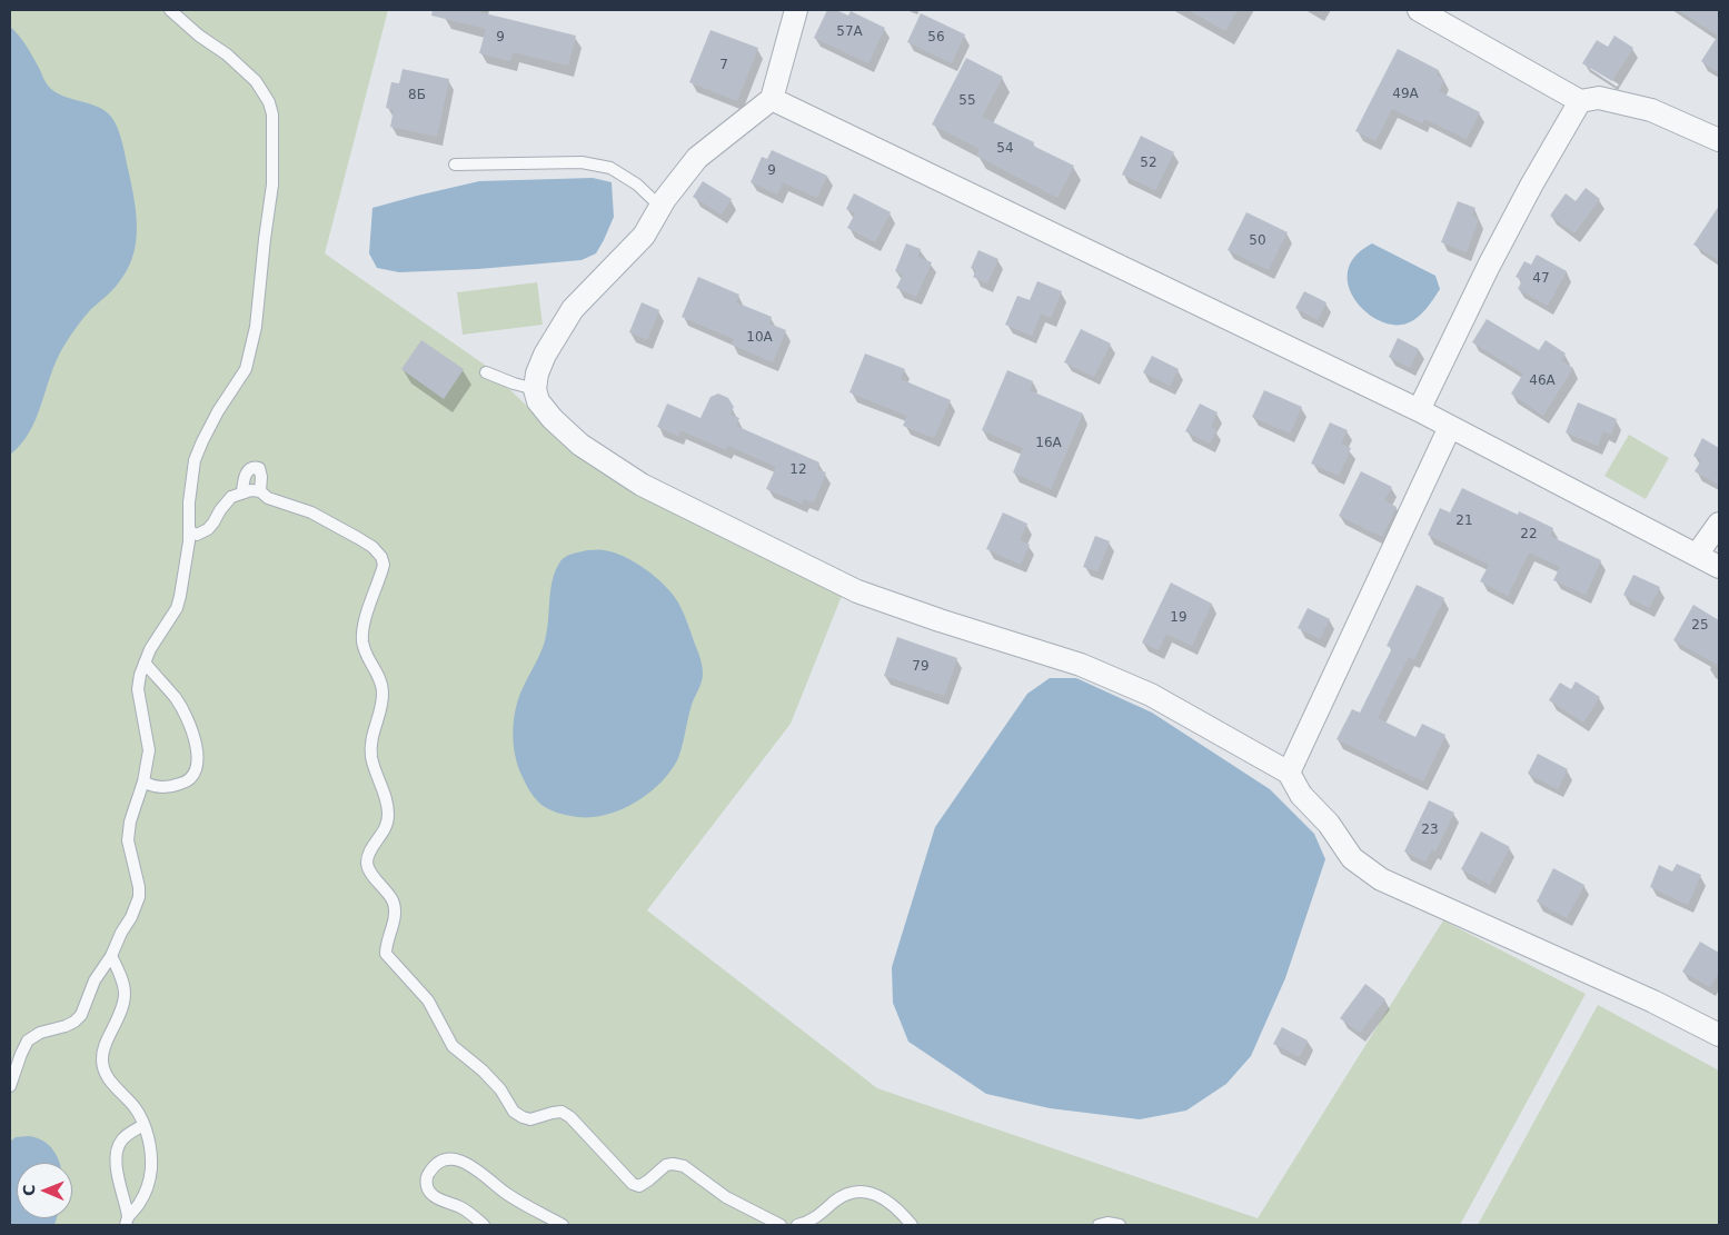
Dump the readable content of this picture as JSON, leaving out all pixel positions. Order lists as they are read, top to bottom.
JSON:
{
  "house_numbers": [
    "57А",
    "9",
    "56",
    "7",
    "49А",
    "8Б",
    "55",
    "54",
    "52",
    "9",
    "50",
    "47",
    "10А",
    "46А",
    "16А",
    "12",
    "21",
    "22",
    "19",
    "25",
    "79",
    "23"
  ],
  "north": "left"
}
